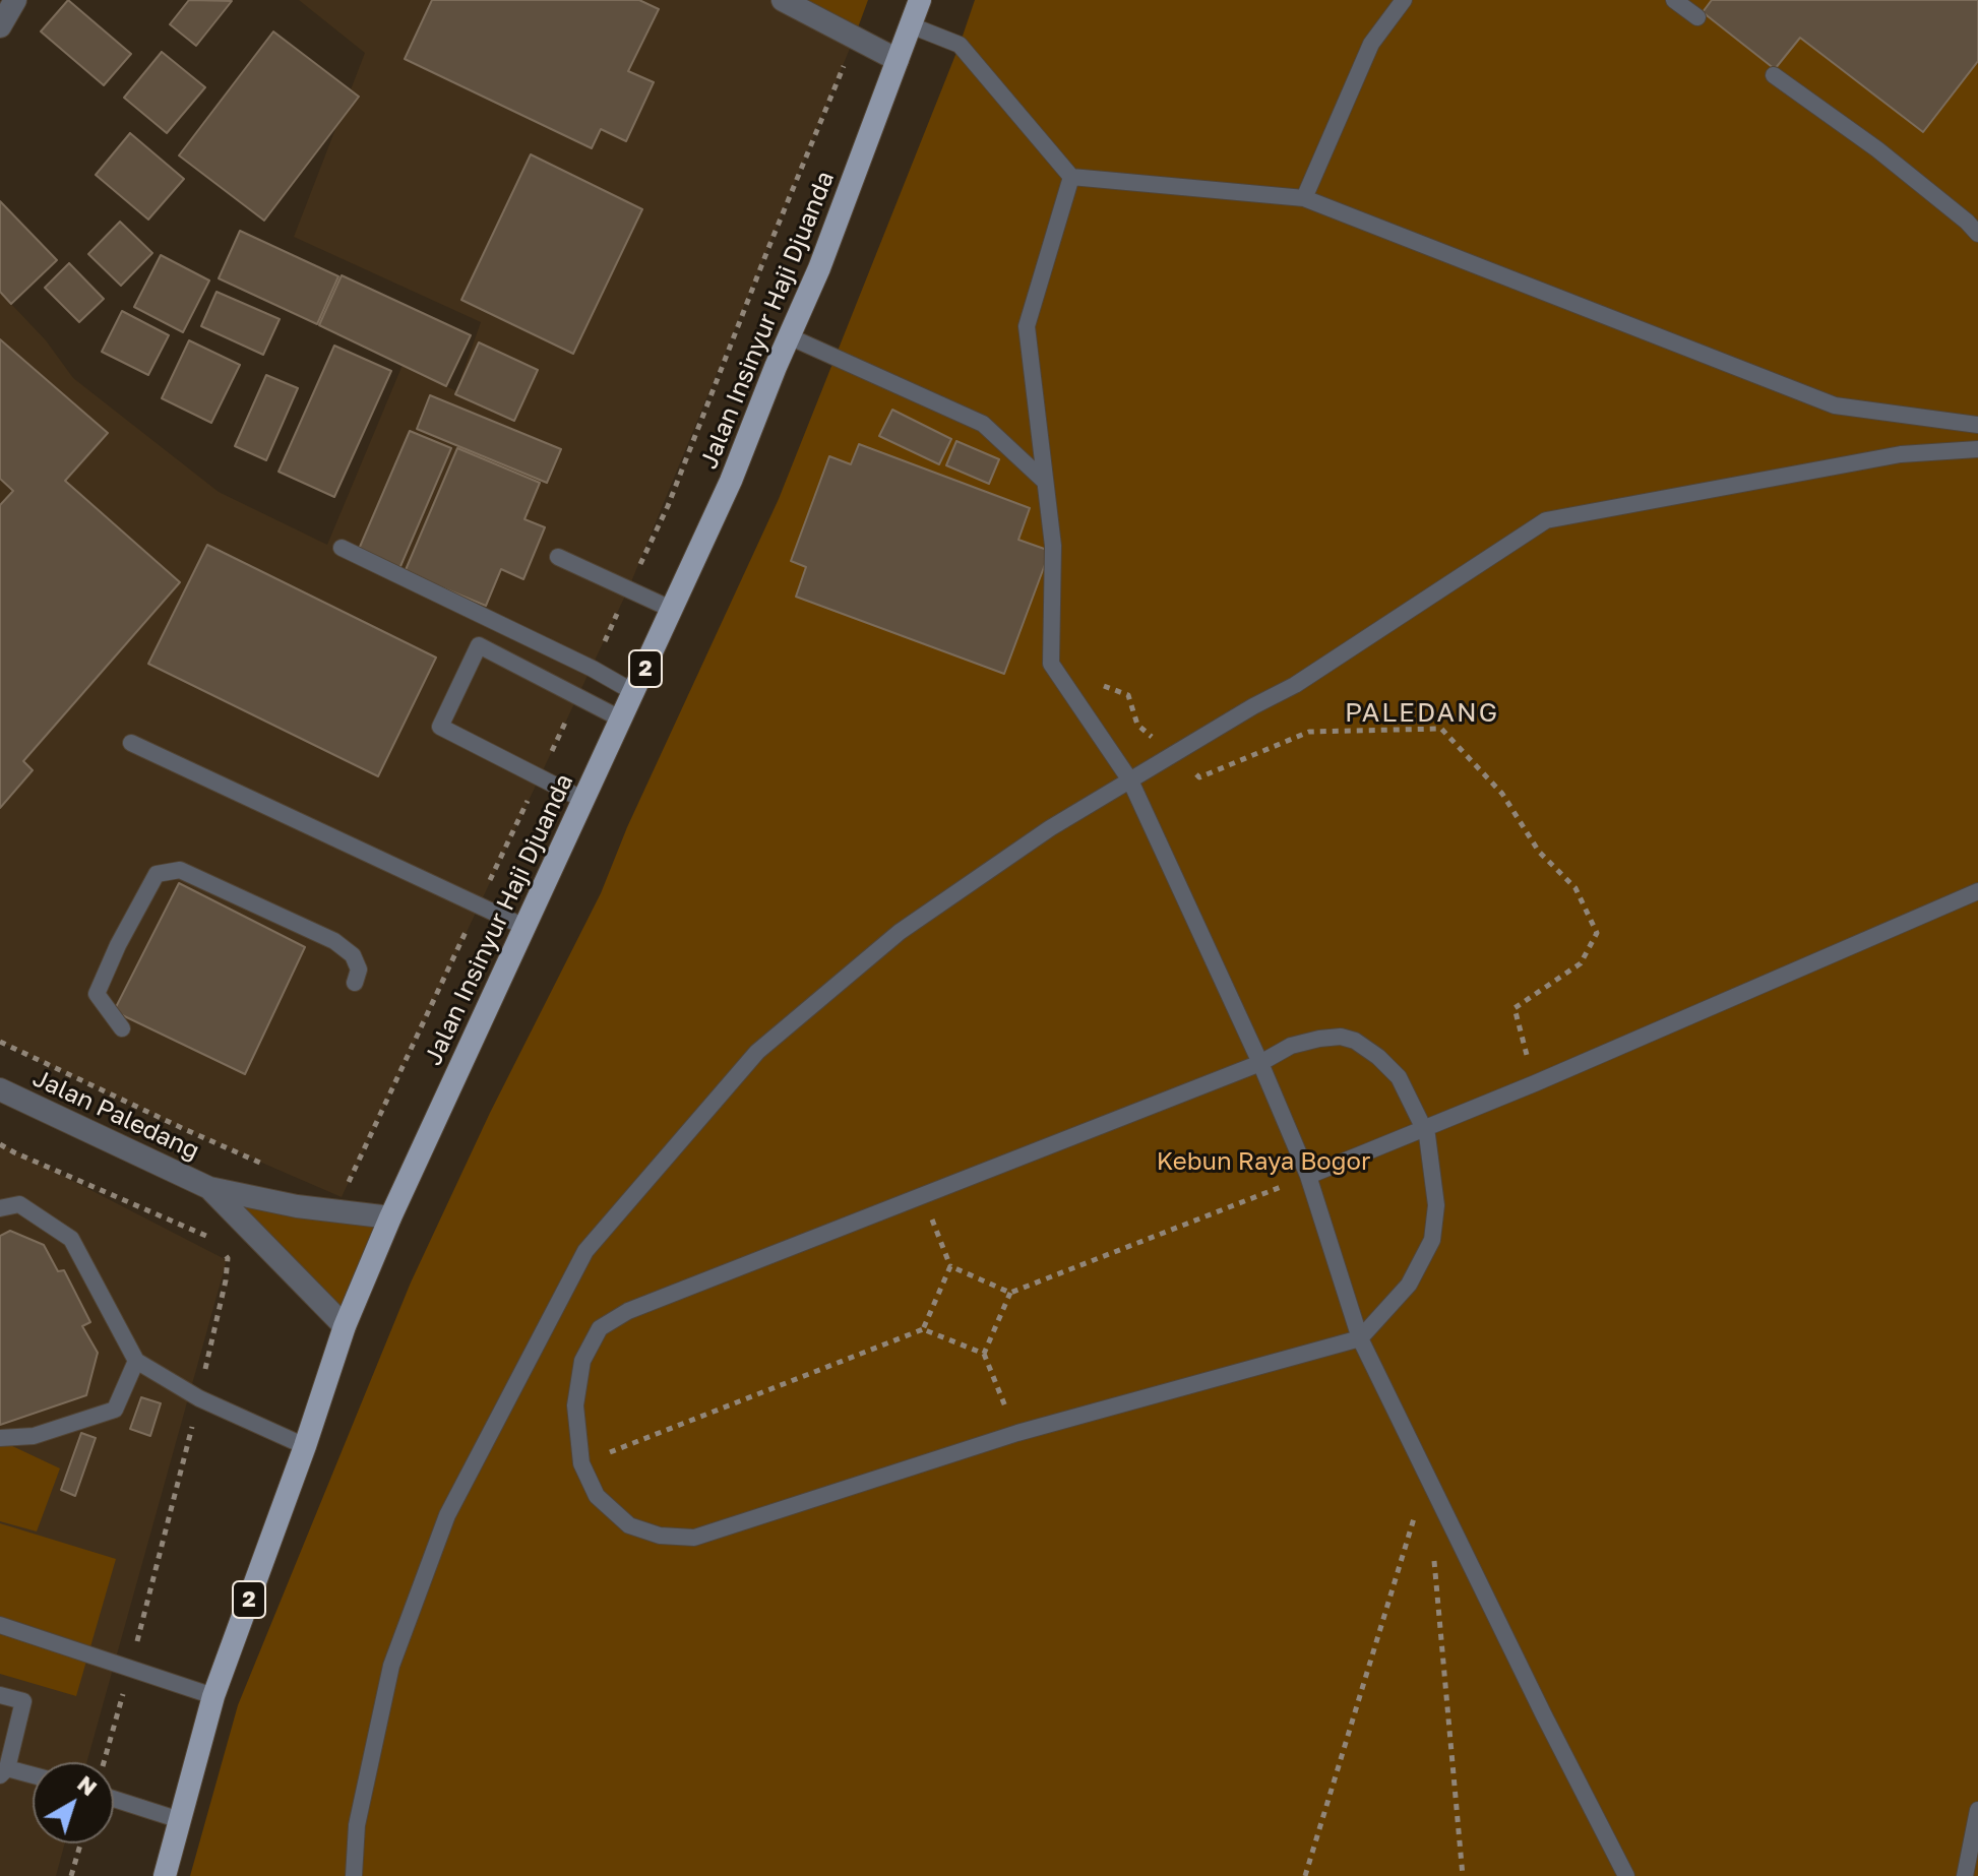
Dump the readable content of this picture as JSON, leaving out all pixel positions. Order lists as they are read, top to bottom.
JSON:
{
  "streets": {
    "main road": ["Jalan Insinyur Haji Djuanda", "2"],
    "street": ["Jalan Paledang"]
  },
  "crossings": [
    ["Jalan Insinyur Haji Djuanda", "Jalan Paledang"]
  ],
  "districts": ["PALEDANG"],
  "parks": ["Kebun Raya Bogor"],
  "north": "top right"
}
